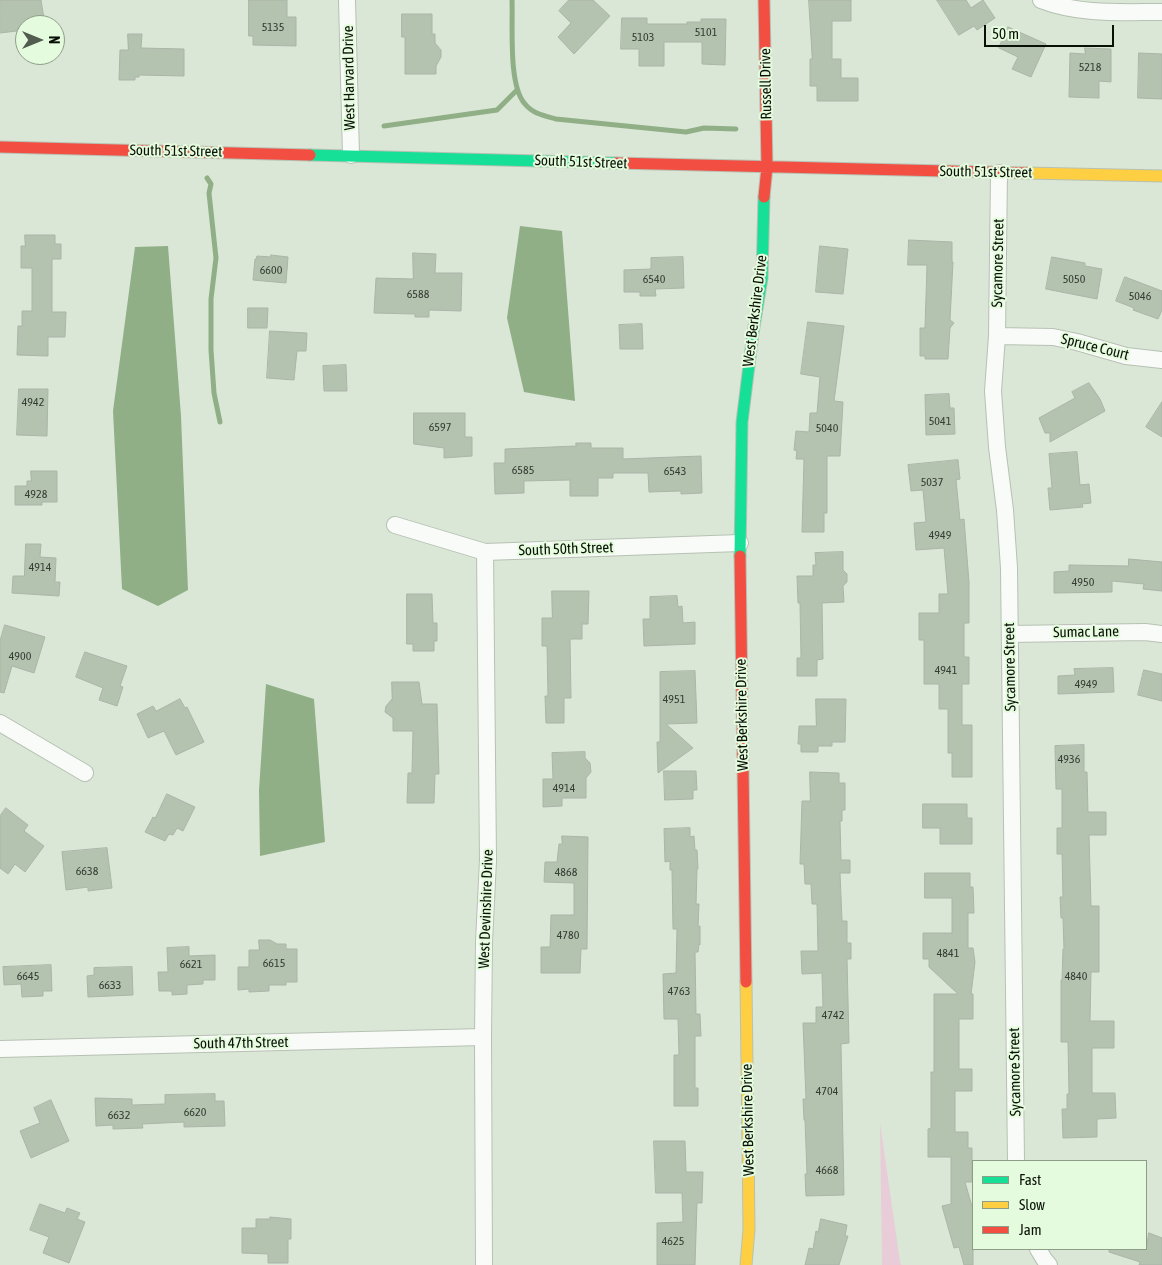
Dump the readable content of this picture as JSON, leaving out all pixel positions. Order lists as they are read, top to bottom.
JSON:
{
  "streets": {
    "street": [
      "West Harvard Drive",
      "Russell Drive",
      "South 51st Street",
      "Sycamore Street",
      "West Berkshire Drive",
      "Spruce Court",
      "South 50th Street",
      "Sumac Lane",
      "West Devinshire Drive",
      "South 47th Street"
    ]
  },
  "crossings": [
    ["West Harvard Drive", "South 51st Street"],
    ["Russell Drive", "South 51st Street"],
    ["Russell Drive", "West Berkshire Drive"],
    ["South 51st Street", "Sycamore Street"],
    ["South 51st Street", "West Berkshire Drive"],
    ["Sycamore Street", "Spruce Court"],
    ["Sycamore Street", "Sumac Lane"],
    ["West Berkshire Drive", "South 50th Street"],
    ["South 50th Street", "West Devinshire Drive"],
    ["West Devinshire Drive", "South 47th Street"]
  ],
  "house_numbers": [
    "5135",
    "5101",
    "5103",
    "5218",
    "6600",
    "6540",
    "5050",
    "6588",
    "5046",
    "4942",
    "5041",
    "6597",
    "5040",
    "6585",
    "6543",
    "5037",
    "4928",
    "4949",
    "4914",
    "4950",
    "4900",
    "4941",
    "4949",
    "4951",
    "4936",
    "4914",
    "6638",
    "4868",
    "4780",
    "4841",
    "6615",
    "6621",
    "6645",
    "4840",
    "6633",
    "4763",
    "4742",
    "4704",
    "6620",
    "6632",
    "4668",
    "4625"
  ],
  "legend": ["Fast", "Slow", "Jam"],
  "scale_bar": "50 m",
  "north": "right"
}
